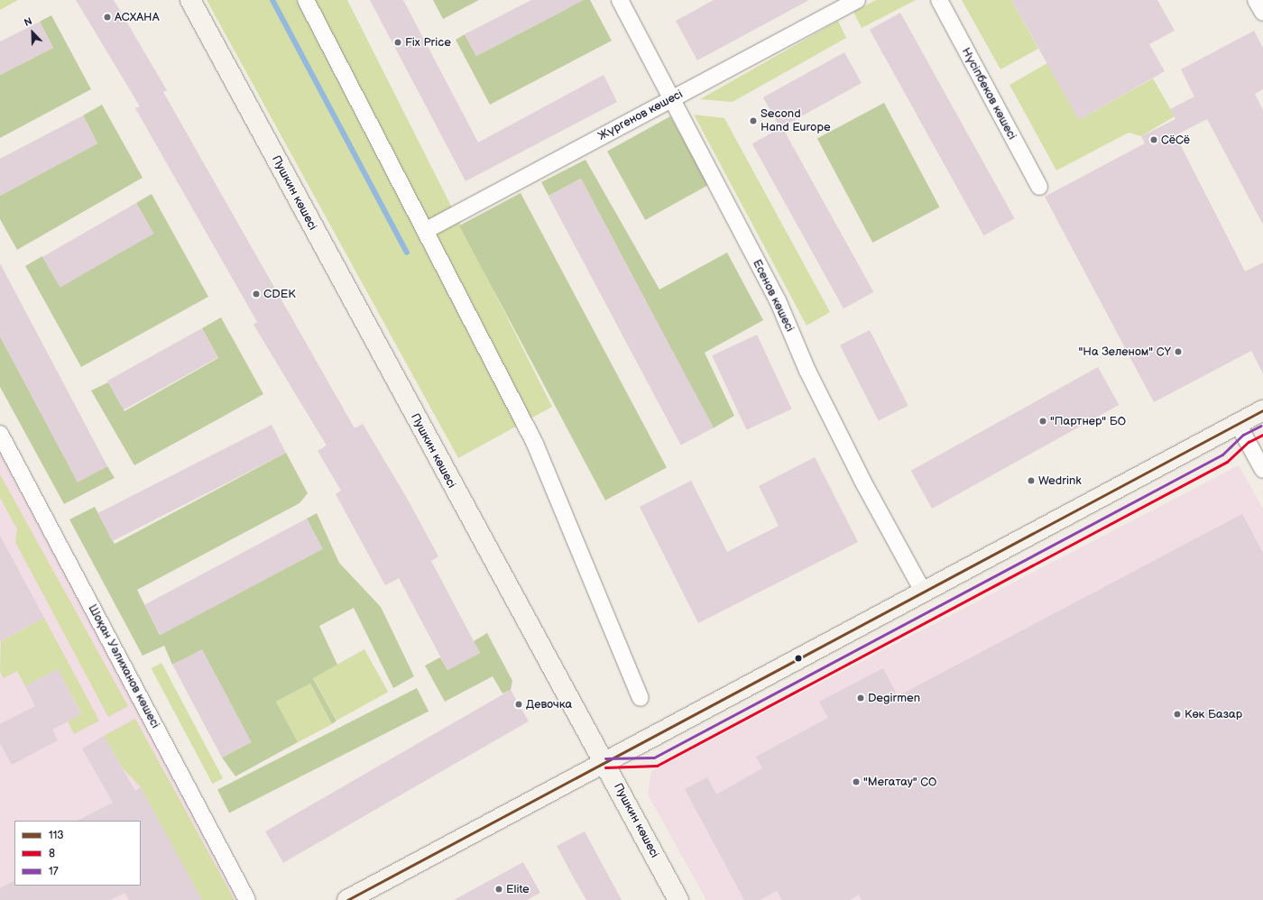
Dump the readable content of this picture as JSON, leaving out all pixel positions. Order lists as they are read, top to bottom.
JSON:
{
  "streets": {
    "main road": ["Пушкин көшесі"],
    "street": [
      "Нүсіпбеков көшесі",
      "Жүргенов көшесі",
      "Есенов көшесі",
      "Шоқан Уәлиханов көшесі"
    ]
  },
  "crossings": [
    ["Жүргенов көшесі", "Есенов көшесі"]
  ],
  "places": [
    "ACXAHA",
    "Fix Price",
    "Second Hand Europe",
    "СёСё",
    "CDEK",
    "\"На Зеленом\" СҮ",
    "\"Партнер\" БО",
    "Wedrink",
    "Degirmen",
    "Девочка",
    "Көк Базар",
    "\"Мегатау\" СО",
    "Elite"
  ],
  "lines": ["transit line 113", "transit line 17", "transit line 8"],
  "legend": ["113", "8", "17"],
  "north": "top left"
}
